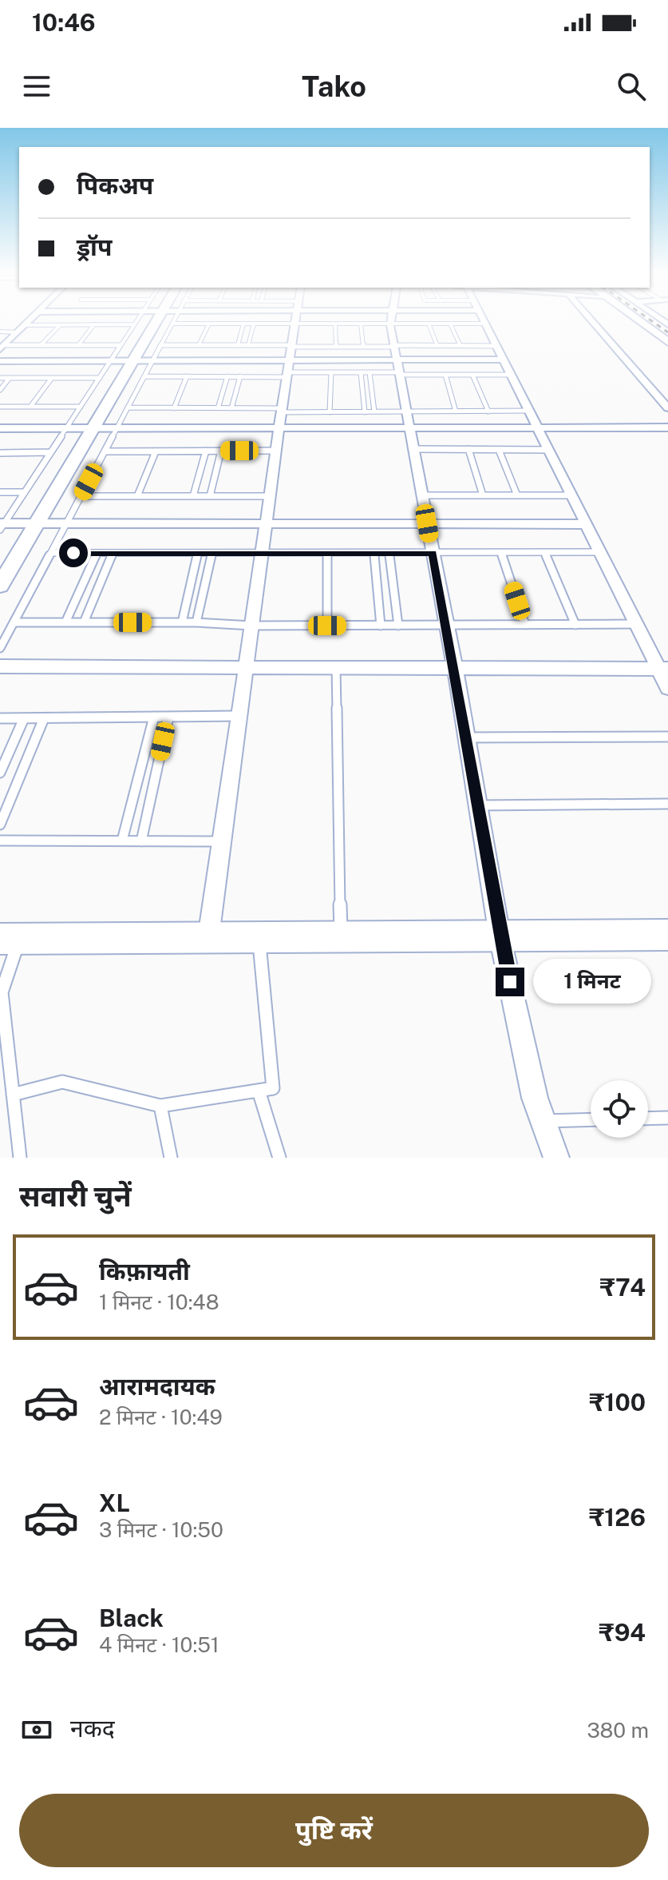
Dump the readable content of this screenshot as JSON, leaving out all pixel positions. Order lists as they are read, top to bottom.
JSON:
{
  "page": {
    "status": "10:46",
    "header": "Tako",
    "banner": ["पिकअप", "ड्रॉप"],
    "bubble": "1 मिनट",
    "heading": "सवारी चुनें",
    "list": [
      {
        "name": "किफ़ायती",
        "note": "1 मिनट · 10:48",
        "value": "₹74"
      },
      {
        "name": "आरामदायक",
        "note": "2 मिनट · 10:49",
        "value": "₹100"
      },
      {
        "name": "XL",
        "note": "3 मिनट · 10:50",
        "value": "₹126"
      },
      {
        "name": "Black",
        "note": "4 मिनट · 10:51",
        "value": "₹94"
      }
    ],
    "pay": ["नकद", "380 m"],
    "buttons": "पुष्टि करें"
  }
}
